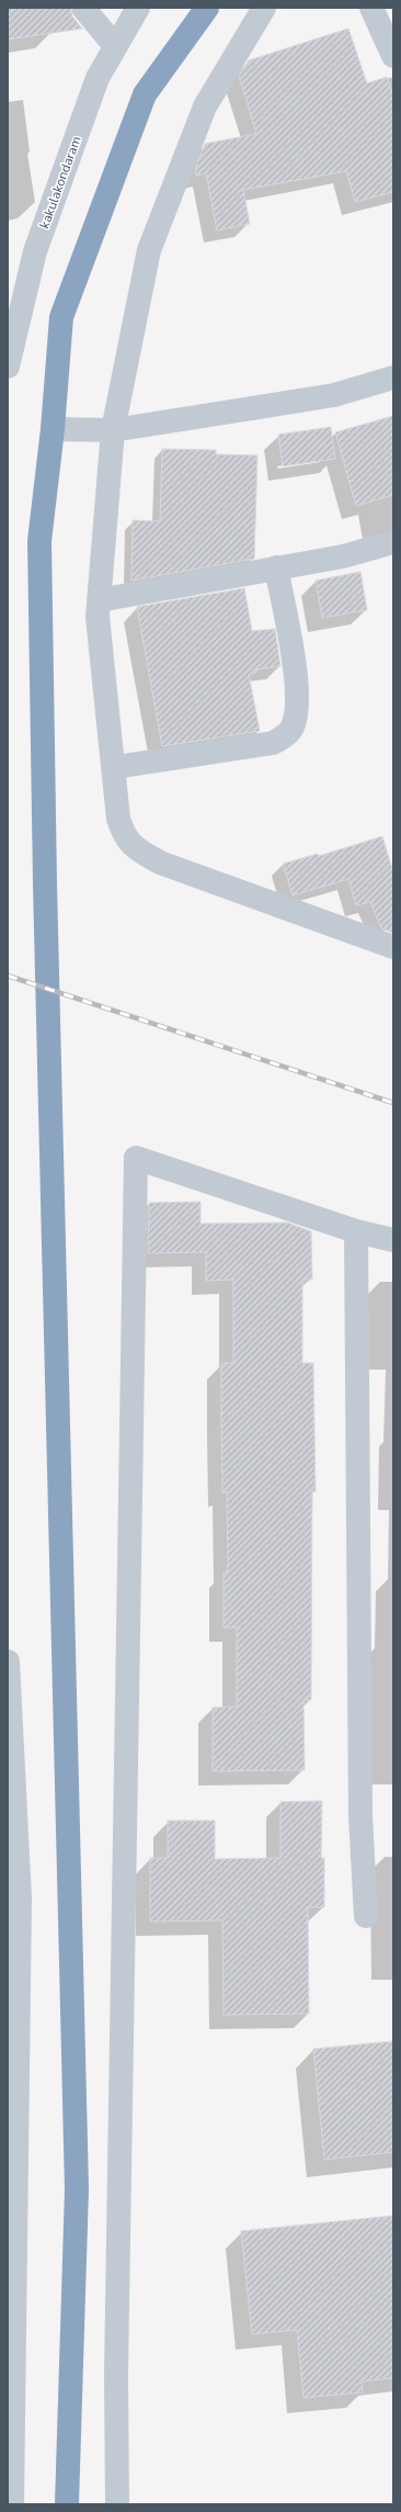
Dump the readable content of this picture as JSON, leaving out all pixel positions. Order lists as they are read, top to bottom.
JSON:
{
  "streets": {
    "street": ["kakulakondaram"]
  }
}
